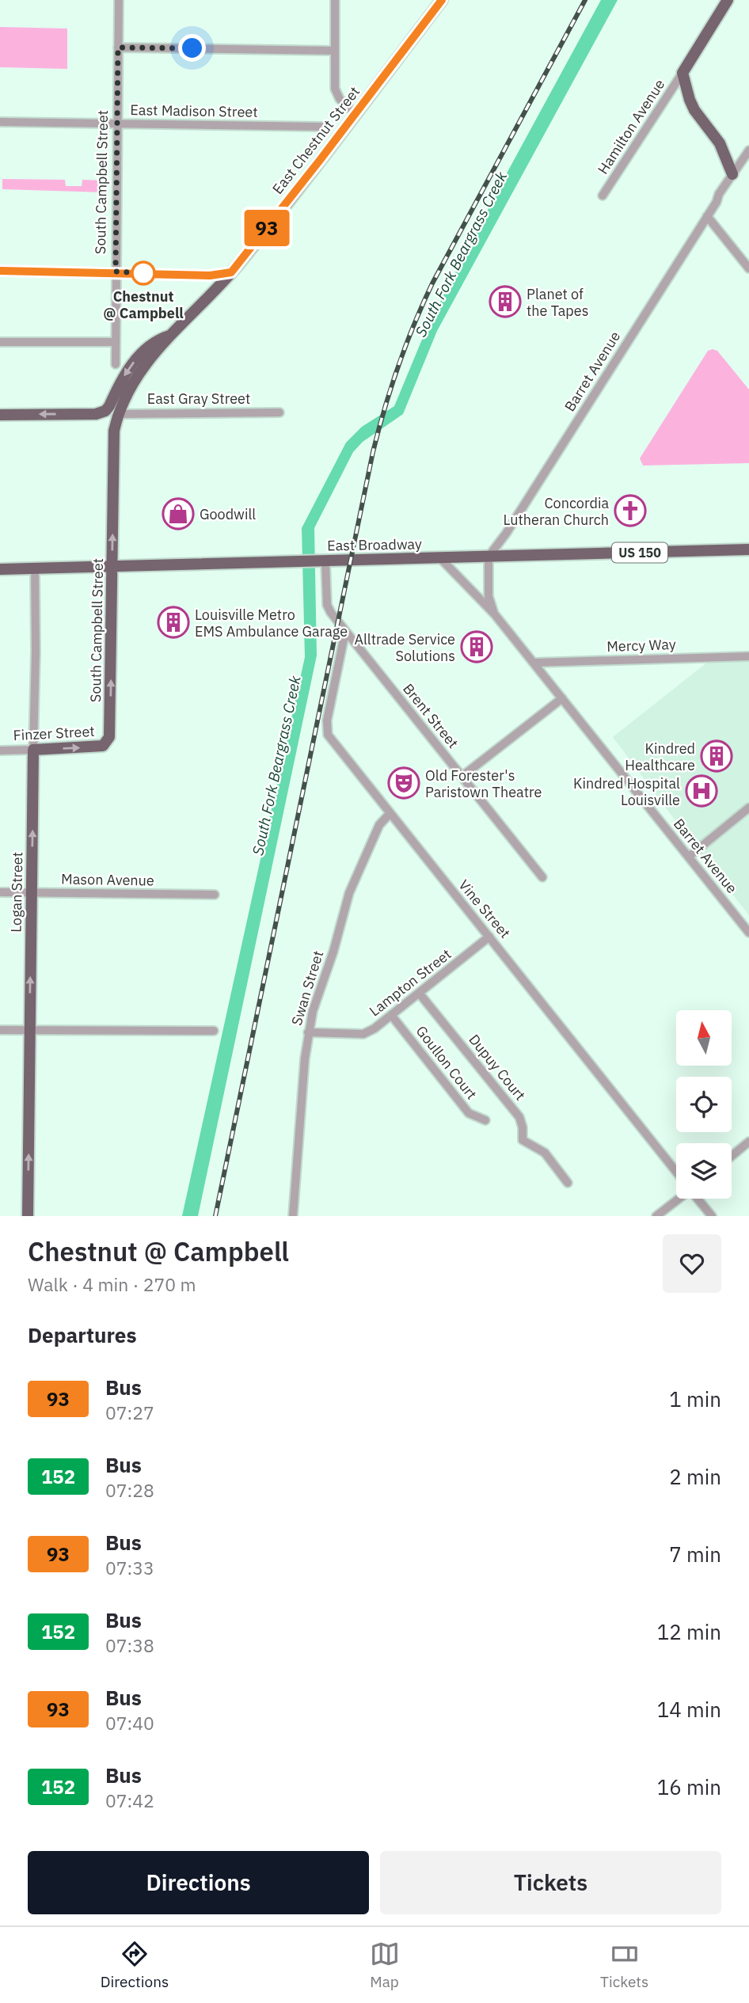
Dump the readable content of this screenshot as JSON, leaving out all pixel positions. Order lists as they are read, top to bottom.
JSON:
{
  "streets": {
    "main road": [
      "East Chestnut Street",
      "South Campbell Street",
      "East Broadway",
      "US 150",
      "Finzer Street",
      "Logan Street"
    ],
    "street": [
      "East Madison Street",
      "Hamilton Avenue",
      "Barret Avenue",
      "East Gray Street",
      "Mercy Way",
      "Brent Street",
      "Mason Avenue",
      "Vine Street",
      "Lampton Street",
      "Swan Street",
      "Goullon Court",
      "Dupuy Court"
    ]
  },
  "crossings": [
    ["East Madison Street", "South Campbell Street"],
    ["East Chestnut Street", "South Campbell Street"],
    ["South Campbell Street", "East Gray Street"],
    ["South Campbell Street", "East Broadway"],
    ["South Campbell Street", "Finzer Street"],
    ["Barret Avenue", "East Broadway"],
    ["Barret Avenue", "Mercy Way"],
    ["East Broadway", "Brent Street"],
    ["East Broadway", "Logan Street"],
    ["Brent Street", "Vine Street"],
    ["Finzer Street", "Logan Street"],
    ["Mason Avenue", "Logan Street"],
    ["Vine Street", "Lampton Street"],
    ["Vine Street", "Swan Street"],
    ["Lampton Street", "Swan Street"],
    ["Lampton Street", "Goullon Court"],
    ["Lampton Street", "Dupuy Court"]
  ],
  "one_way": ["Finzer Street", "Logan Street"],
  "water": ["South Fork Beargrass Creek"],
  "places": {
    "other": ["Chestnut @ Campbell"],
    "building": [
      "Planet of the Tapes",
      "Louisville Metro EMS Ambulance Garage",
      "Alltrade Service Solutions",
      "Kindred Healthcare"
    ],
    "church": ["Concordia Lutheran Church"],
    "shop": ["Goodwill"],
    "theatre": ["Old Forester's Paristown Theatre"],
    "hospital": ["Kindred Hospital Louisville"]
  },
  "lines": ["bus line 93"],
  "north": "top",
  "page": {
    "on_map": "93",
    "heading": [
      ["Chestnut @ Campbell", "Walk · 4 min · 270 m"],
      "Departures"
    ],
    "list": [
      {
        "mark": "93",
        "name": "Bus",
        "note": "07:27",
        "value": "1 min"
      },
      {
        "mark": "152",
        "name": "Bus",
        "note": "07:28",
        "value": "2 min"
      },
      {
        "mark": "93",
        "name": "Bus",
        "note": "07:33",
        "value": "7 min"
      },
      {
        "mark": "152",
        "name": "Bus",
        "note": "07:38",
        "value": "12 min"
      },
      {
        "mark": "93",
        "name": "Bus",
        "note": "07:40",
        "value": "14 min"
      },
      {
        "mark": "152",
        "name": "Bus",
        "note": "07:42",
        "value": "16 min"
      }
    ],
    "buttons": ["Directions", "Tickets"],
    "tabs": ["Directions", "Map", "Tickets"]
  }
}
